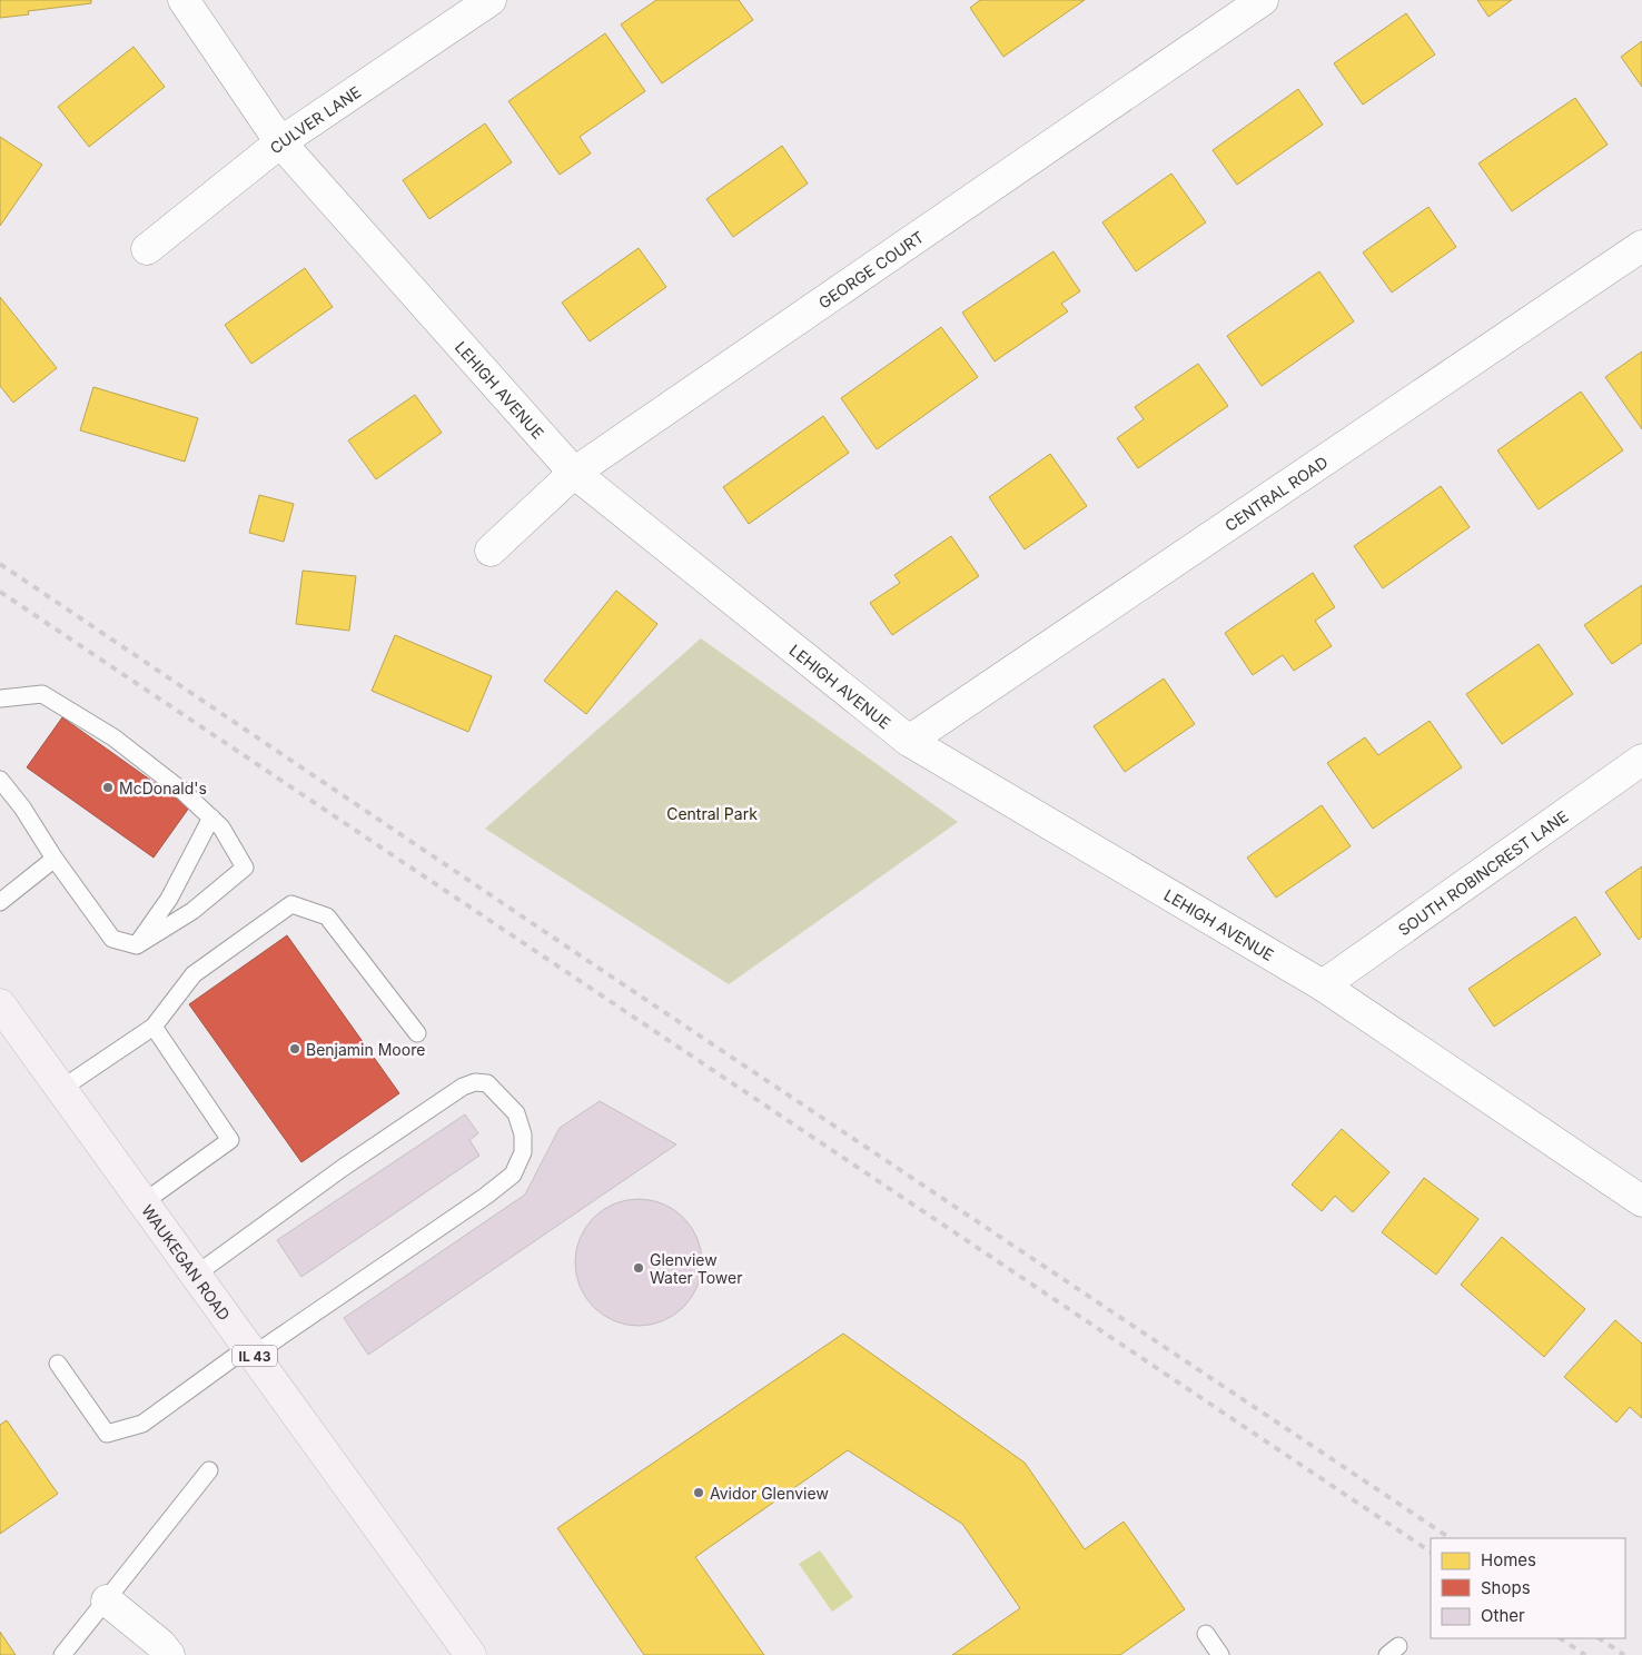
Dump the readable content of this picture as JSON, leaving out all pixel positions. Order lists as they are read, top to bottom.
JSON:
{
  "streets": {
    "main road": ["WAUKEGAN ROAD", "IL 43"],
    "street": [
      "CULVER LANE",
      "GEORGE COURT",
      "LEHIGH AVENUE",
      "CENTRAL ROAD",
      "SOUTH ROBINCREST LANE"
    ]
  },
  "crossings": [
    ["CULVER LANE", "LEHIGH AVENUE"],
    ["GEORGE COURT", "LEHIGH AVENUE"],
    ["LEHIGH AVENUE", "CENTRAL ROAD"],
    ["LEHIGH AVENUE", "SOUTH ROBINCREST LANE"]
  ],
  "parks": ["Central Park"],
  "places": [
    "McDonald's",
    "Benjamin Moore",
    "Glenview Water Tower",
    "Avidor Glenview"
  ],
  "legend": ["Homes", "Shops", "Other"]
}
